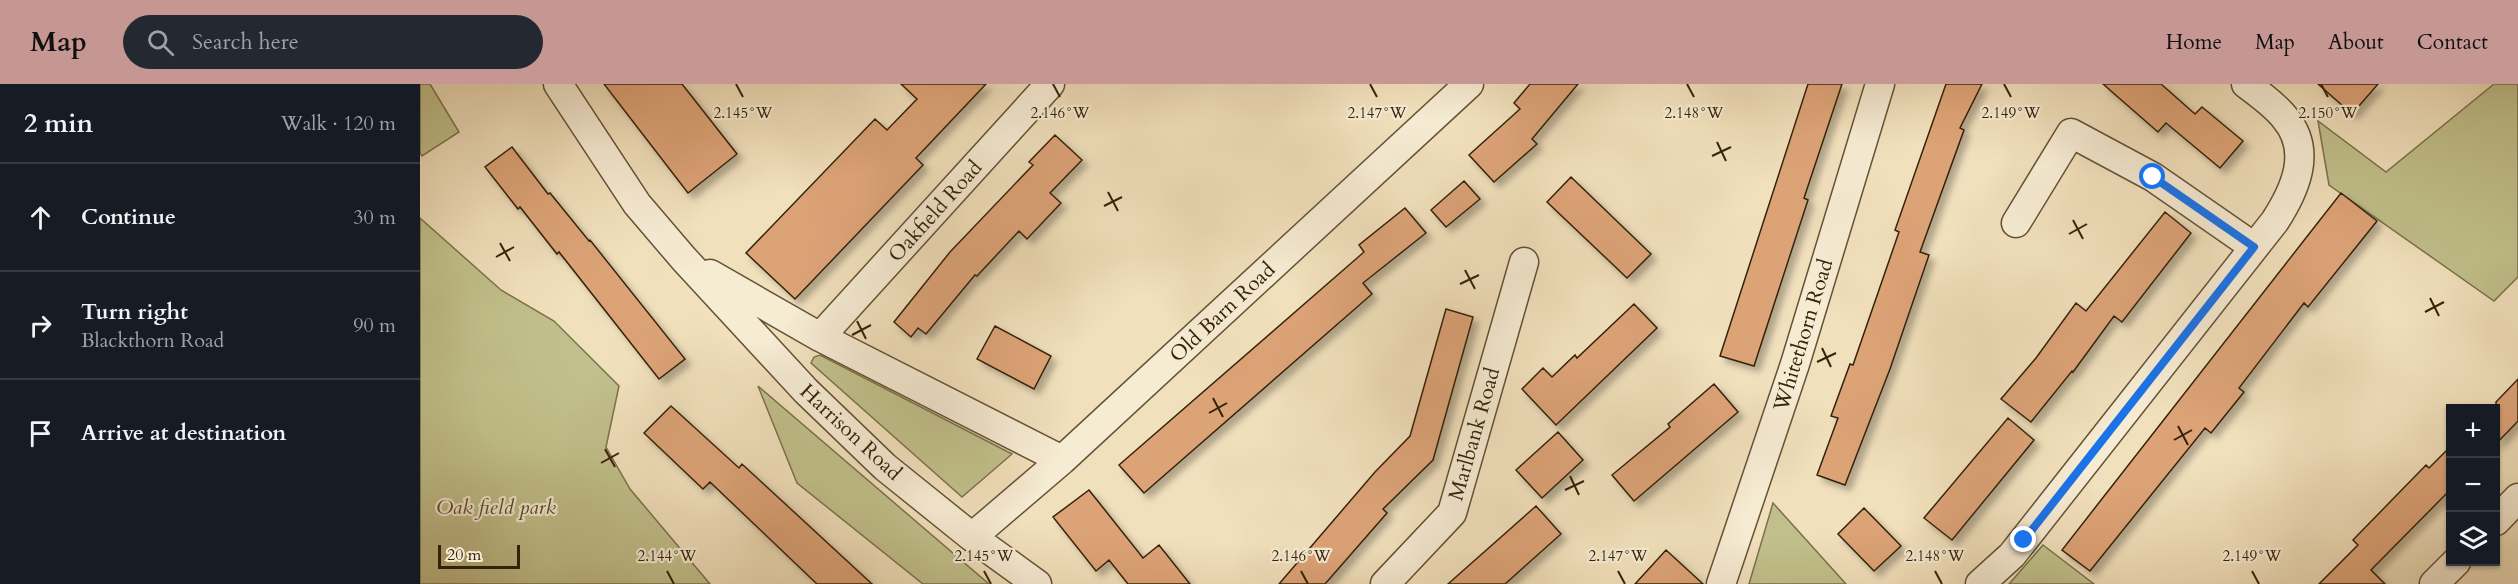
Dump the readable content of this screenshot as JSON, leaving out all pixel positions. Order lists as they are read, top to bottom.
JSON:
{
  "streets": {
    "street": [
      "Oakfield Road",
      "Old Barn Road",
      "Whitethorn Road",
      "Harrison Road",
      "Marlbank Road"
    ]
  },
  "crossings": [
    ["Oakfield Road", "Harrison Road"],
    ["Old Barn Road", "Harrison Road"]
  ],
  "parks": ["Oak field park"],
  "scale_bar": "20 m",
  "page": {
    "header": "Map",
    "search": "Search here",
    "nav": [
      "Home",
      "Map",
      "About",
      "Contact"
    ],
    "heading": ["2 min", "Walk · 120 m"],
    "list": [
      ["Continue", "30 m"],
      ["Turn right", "Blackthorn Road", "90 m"],
      "Arrive at destination"
    ],
    "map_buttons": ["+", "−"],
    "scale": "20 m"
  },
  "coordinates": [
    "2.145°W",
    "2.146°W",
    "2.147°W",
    "2.148°W",
    "2.149°W",
    "2.150°W",
    "2.144°W"
  ]
}
